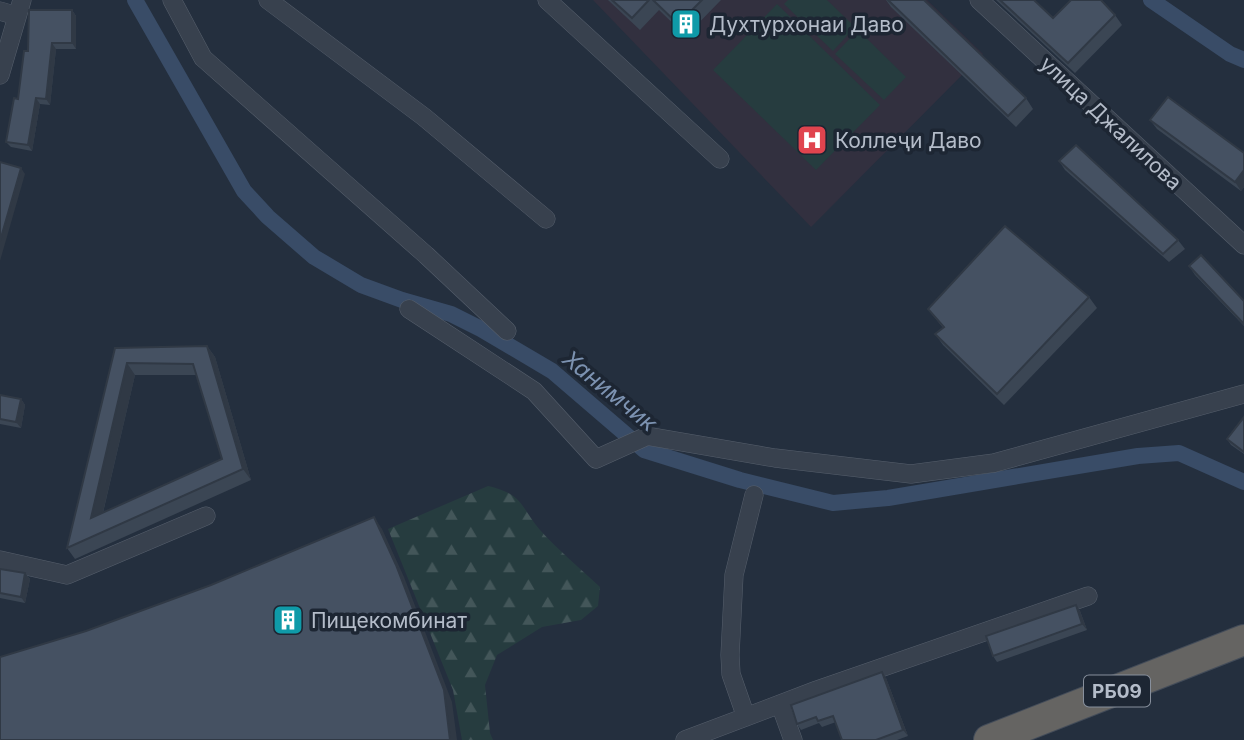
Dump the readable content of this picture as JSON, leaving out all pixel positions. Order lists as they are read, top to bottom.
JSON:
{
  "streets": {
    "highway": ["РБ09"],
    "street": ["улица Джалилова"]
  },
  "water": ["Ханимчик"],
  "places": {
    "building": ["Духтурхонаи Даво", "Пищекомбинат"],
    "hospital": ["Коллеҷи Даво"]
  }
}
